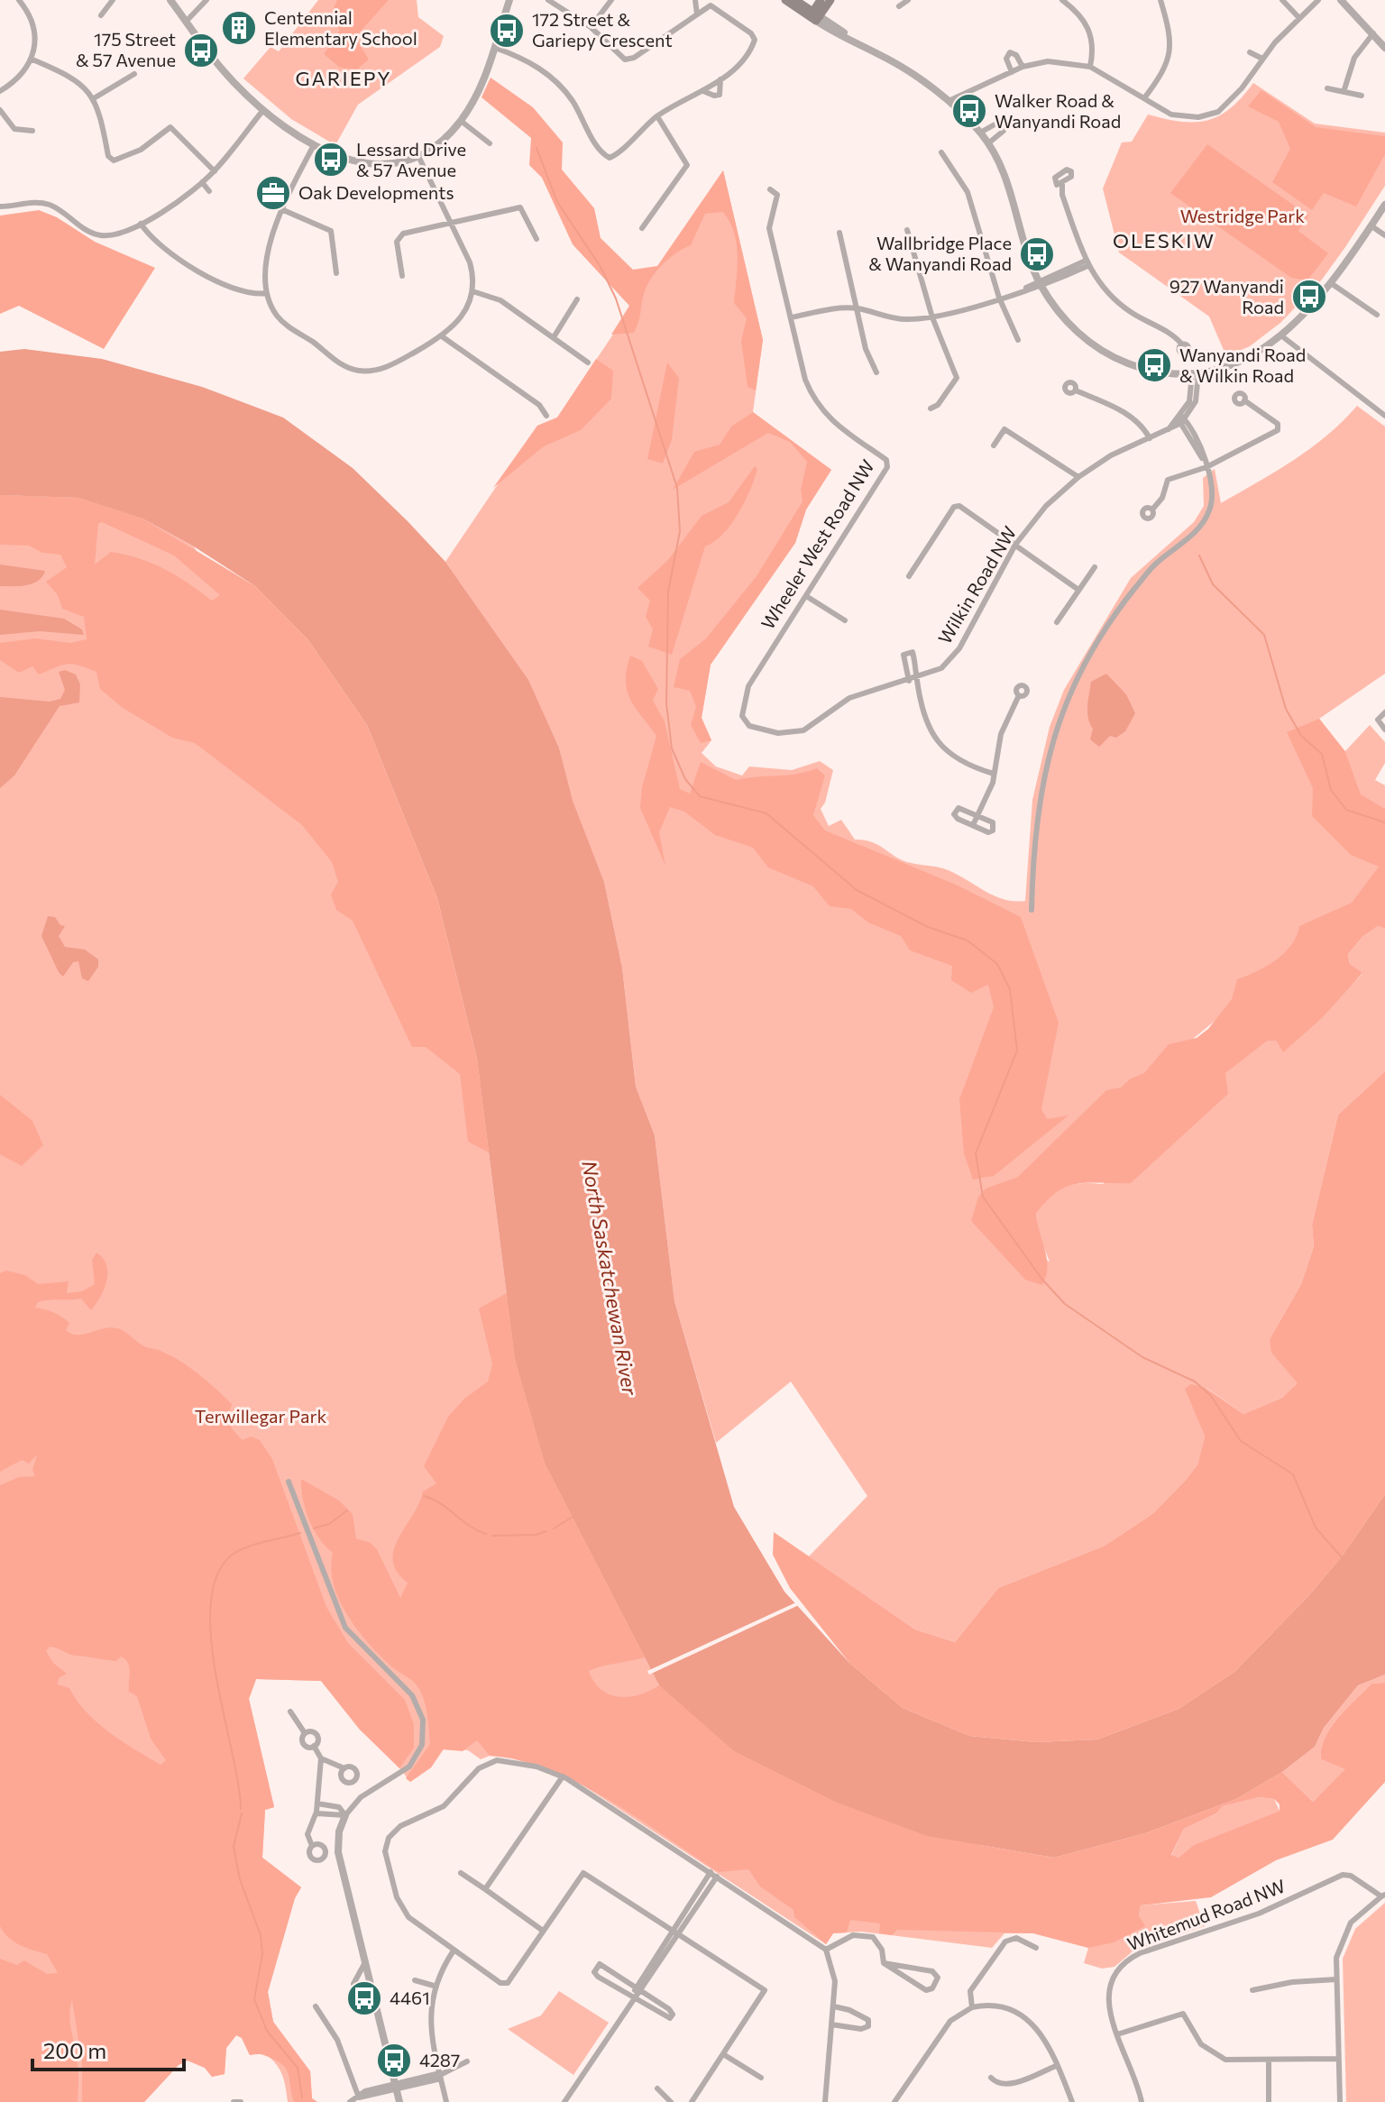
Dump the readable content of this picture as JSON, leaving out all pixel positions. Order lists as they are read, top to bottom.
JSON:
{
  "streets": {
    "street": ["Wheeler West Road NW", "Wilkin Road NW", "Whitemud Road NW"]
  },
  "crossings": [
    ["Wheeler West Road NW", "Wilkin Road NW"]
  ],
  "districts": ["GARIEPY", "OLESKIW"],
  "water": ["North Saskatchewan River"],
  "parks": ["Westridge Park", "Terwillegar Park"],
  "places": {
    "building": ["Centennial Elementary School"],
    "bus stop": [
      "172 Street & Gariepy Crescent",
      "175 Street & 57 Avenue",
      "Walker Road & Wanyandi Road",
      "Lessard Drive & 57 Avenue",
      "Wallbridge Place & Wanyandi Road",
      "927 Wanyandi Road",
      "Wanyandi Road & Wilkin Road",
      "4461",
      "4287"
    ],
    "office": ["Oak Developments"]
  },
  "scale_bar": "200 m"
}
